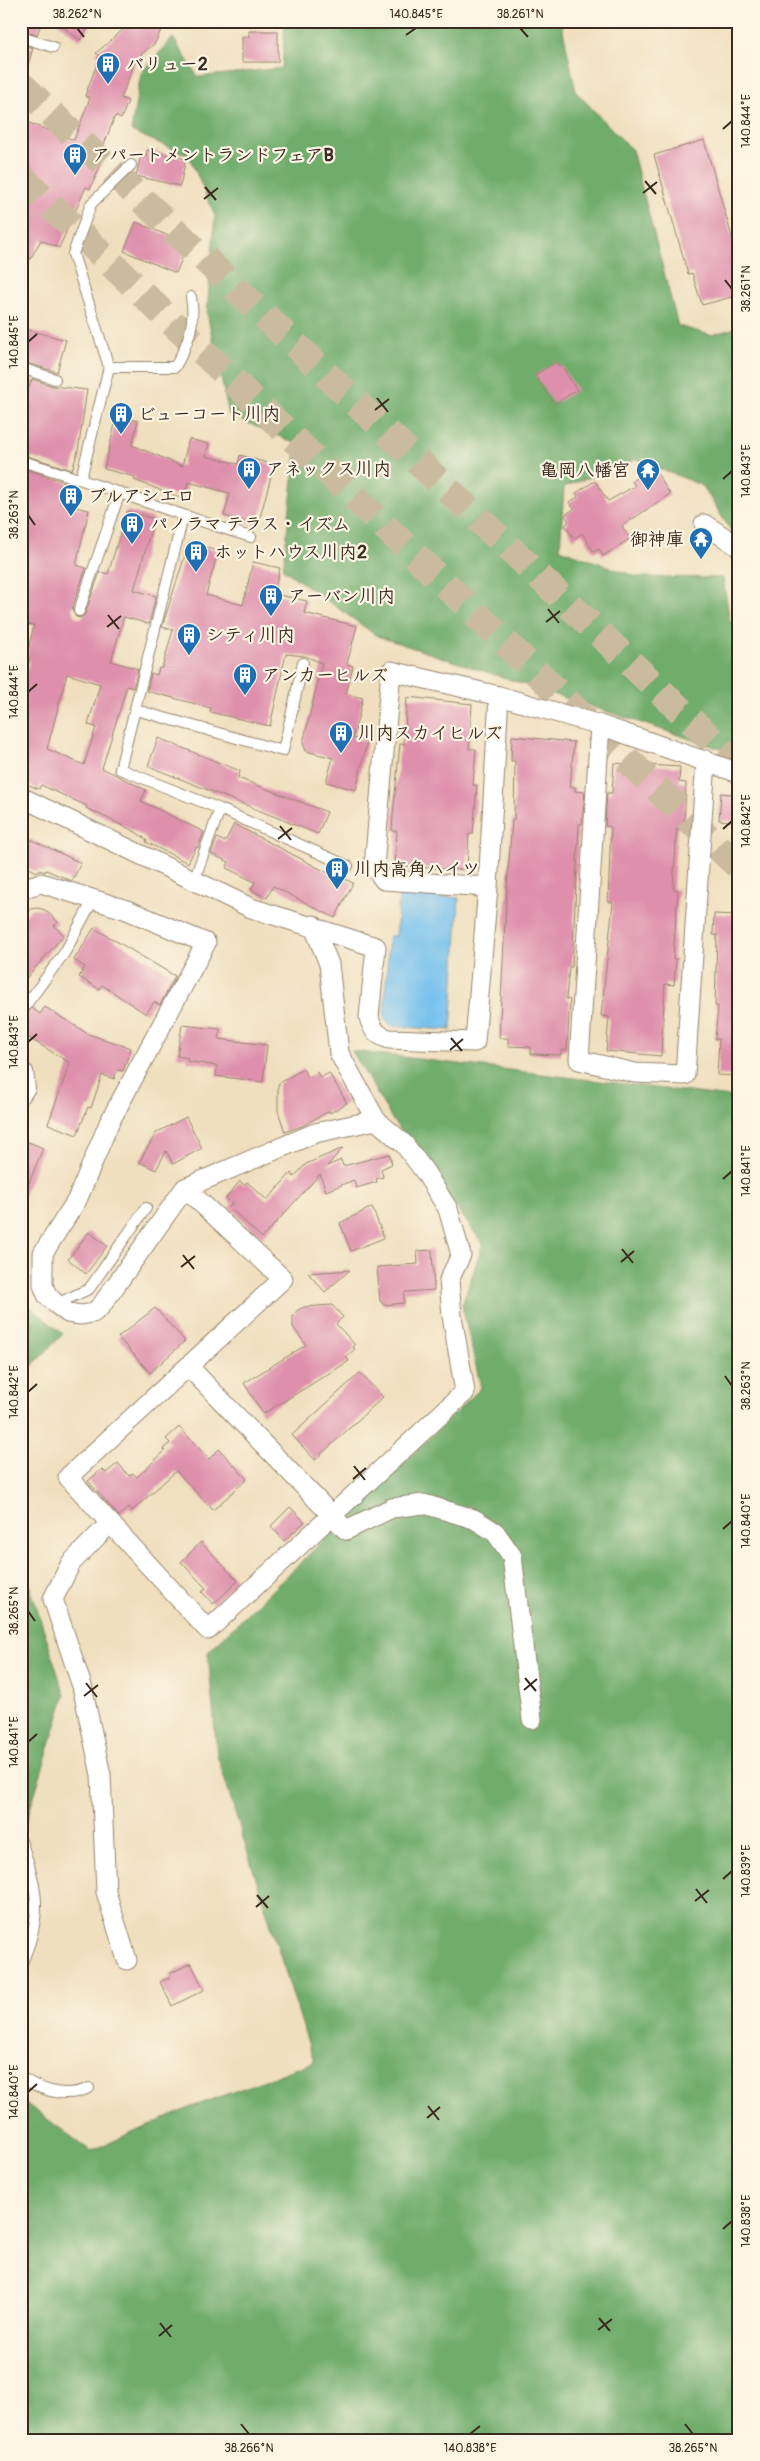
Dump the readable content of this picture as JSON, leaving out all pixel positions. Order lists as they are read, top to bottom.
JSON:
{
  "places": {
    "building": [
      "バリュー2",
      "アパートメントランドフェアB",
      "ビューコート川内",
      "アネックス川内",
      "ブルアシエロ",
      "パノラマ テラス・イズム",
      "ホットハウス川内2",
      "アーバン川内",
      "シティ川内",
      "アンカーヒルズ",
      "川内スカイヒルズ",
      "川内高角ハイツ"
    ],
    "temple": ["亀岡八幡宮", "御神庫"]
  },
  "coordinates": [
    "38.262°N",
    "140.845°E",
    "38.261°N",
    "140.844°E",
    "140.843°E",
    "38.263°N",
    "140.842°E",
    "140.841°E",
    "140.840°E",
    "38.265°N",
    "140.839°E",
    "140.838°E",
    "38.266°N"
  ]
}
